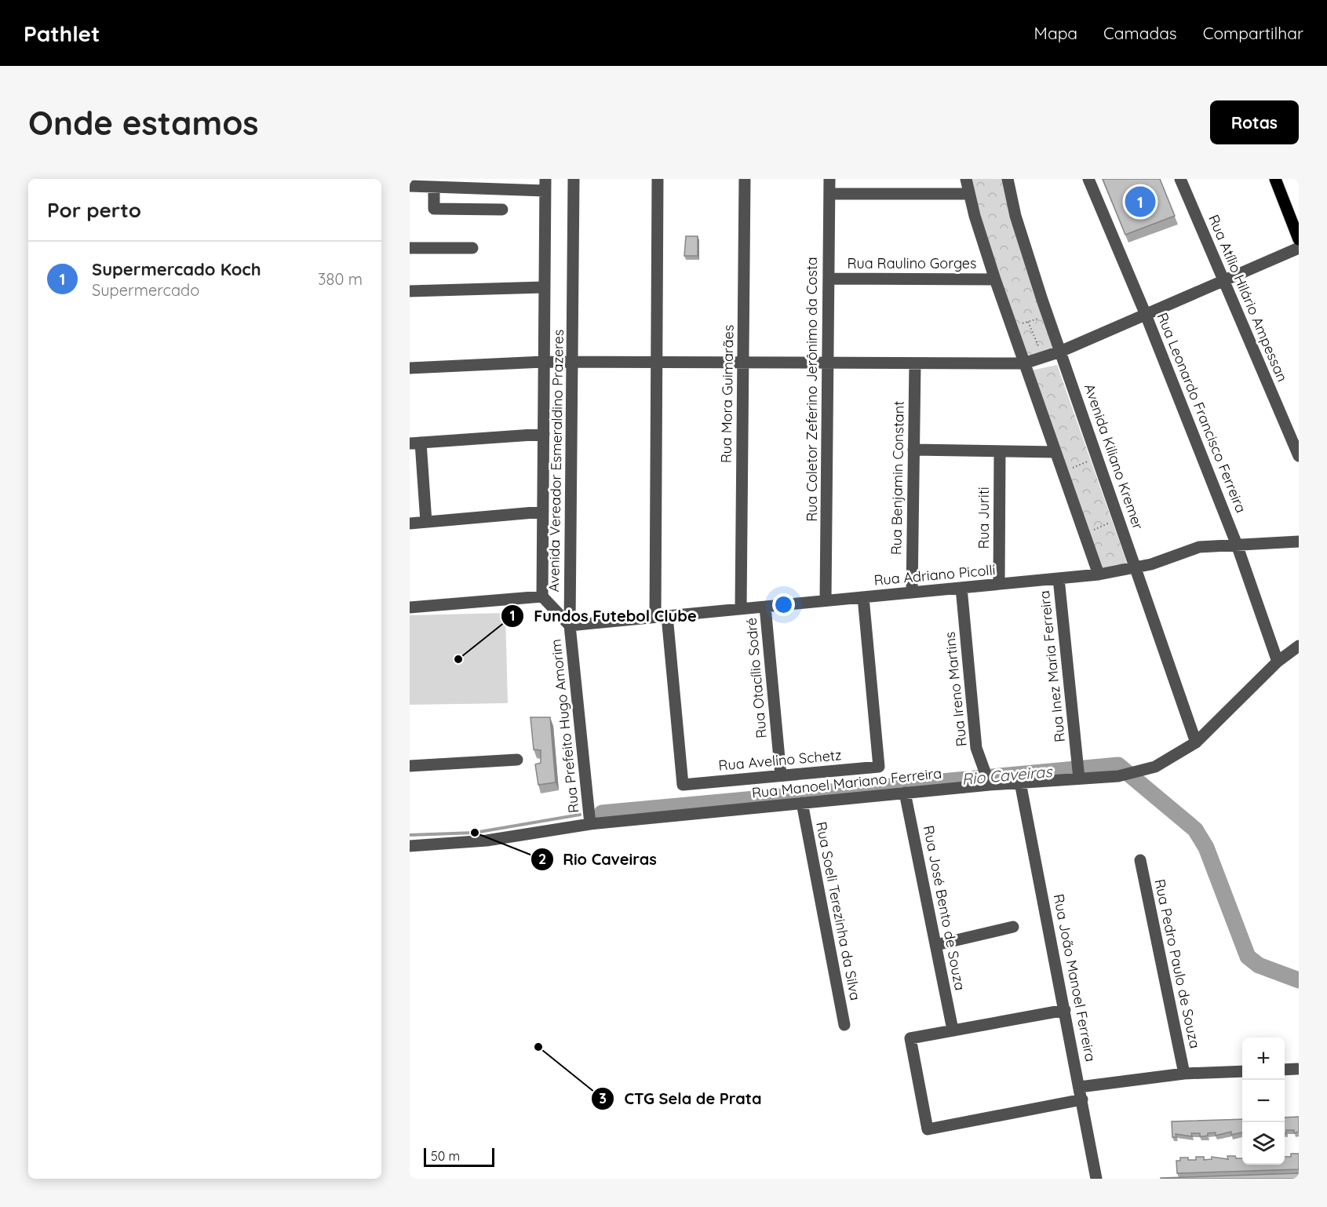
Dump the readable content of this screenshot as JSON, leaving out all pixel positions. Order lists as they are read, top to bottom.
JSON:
{
  "streets": {
    "street": [
      "Rua Raulino Gorges",
      "Rua Atílio Hilário Ampessan",
      "Rua Coletor Zeferino Jerônimo da Costa",
      "Rua Mora Guimarães",
      "Rua Leonardo Francisco Ferreira",
      "Avenida Kiliano Kremer",
      "Avenida Vereador Esmeraldino Prazeres",
      "Rua Benjamin Constant",
      "Rua Juriti",
      "Rua Adriano Picolli",
      "Rua Inez Maria Ferreira",
      "Rua Otacílio Sodré",
      "Rua Ireno Martins",
      "Rua Prefeito Hugo Amorim",
      "Rua Avelino Schetz",
      "Rua Manoel Mariano Ferreira",
      "Rua José Bento de Souza",
      "Rua Soeli Terezinha da Silva",
      "Rua Pedro Paulo de Souza",
      "Rua João Manoel Ferreira"
    ]
  },
  "crossings": [
    ["Rua Raulino Gorges", "Rua Coletor Zeferino Jerônimo da Costa"],
    ["Rua Coletor Zeferino Jerônimo da Costa", "Rua Adriano Picolli"],
    ["Rua Mora Guimarães", "Rua Adriano Picolli"],
    ["Rua Leonardo Francisco Ferreira", "Rua Adriano Picolli"],
    ["Rua Leonardo Francisco Ferreira", "Rua Manoel Mariano Ferreira"],
    ["Avenida Kiliano Kremer", "Rua Adriano Picolli"],
    ["Avenida Kiliano Kremer", "Rua Manoel Mariano Ferreira"],
    ["Avenida Vereador Esmeraldino Prazeres", "Rua Adriano Picolli"],
    ["Avenida Vereador Esmeraldino Prazeres", "Rua Prefeito Hugo Amorim"],
    ["Rua Benjamin Constant", "Rua Adriano Picolli"],
    ["Rua Juriti", "Rua Adriano Picolli"],
    ["Rua Adriano Picolli", "Rua Inez Maria Ferreira"],
    ["Rua Adriano Picolli", "Rua Otacílio Sodré"],
    ["Rua Adriano Picolli", "Rua Ireno Martins"],
    ["Rua Adriano Picolli", "Rua Prefeito Hugo Amorim"],
    ["Rua Adriano Picolli", "Rua Avelino Schetz"],
    ["Rua Inez Maria Ferreira", "Rua Manoel Mariano Ferreira"],
    ["Rua Otacílio Sodré", "Rua Avelino Schetz"],
    ["Rua Ireno Martins", "Rua Manoel Mariano Ferreira"],
    ["Rua Prefeito Hugo Amorim", "Rua Manoel Mariano Ferreira"],
    ["Rua Manoel Mariano Ferreira", "Rua José Bento de Souza"],
    ["Rua Manoel Mariano Ferreira", "Rua Soeli Terezinha da Silva"],
    ["Rua Manoel Mariano Ferreira", "Rua João Manoel Ferreira"]
  ],
  "water": ["Rio Caveiras"],
  "places": ["Fundos Futebol Clube", "Rio Caveiras", "CTG Sela de Prata"],
  "scale_bar": "50 m",
  "page": {
    "header": "Pathlet",
    "nav": ["Mapa", "Camadas", "Compartilhar"],
    "buttons": "Rotas",
    "title": "Onde estamos",
    "heading": "Por perto",
    "pins": "1",
    "list": [
      {
        "mark": "1",
        "name": "Supermercado Koch",
        "note": "Supermercado",
        "value": "380 m"
      }
    ],
    "map_buttons": ["+", "−"],
    "scale": "50 m"
  }
}
